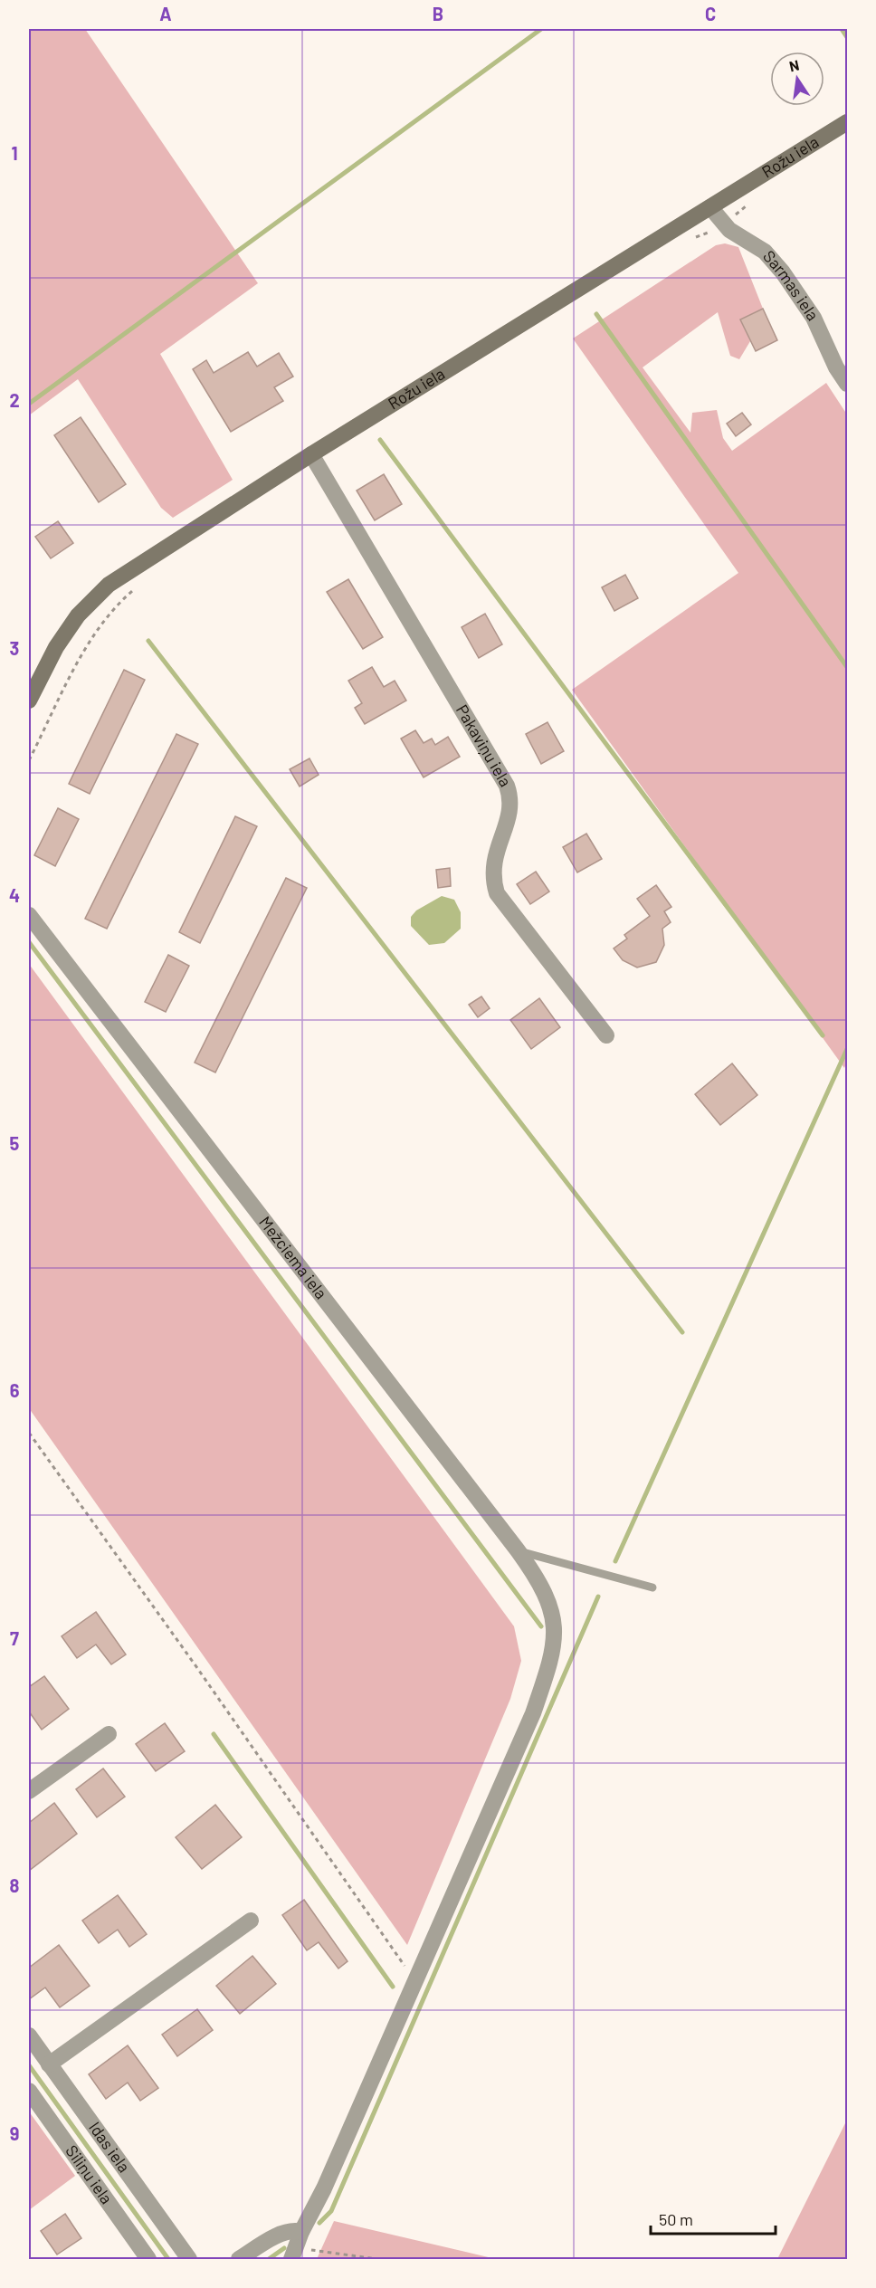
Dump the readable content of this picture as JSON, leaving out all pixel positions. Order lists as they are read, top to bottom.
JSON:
{
  "streets": {
    "street": [
      "Rožu iela",
      "Sarmas iela",
      "Pakaviņu iela",
      "Mežciema iela",
      "Idas iela",
      "Siliņu iela"
    ]
  },
  "crossings": [
    ["Rožu iela", "Sarmas iela"],
    ["Rožu iela", "Pakaviņu iela"]
  ],
  "scale_bar": "50 m",
  "north": "top",
  "grid": {
    "columns": ["A", "B", "C"],
    "rows": [
      "1",
      "2",
      "3",
      "4",
      "5",
      "6",
      "7",
      "8",
      "9"
    ]
  }
}
